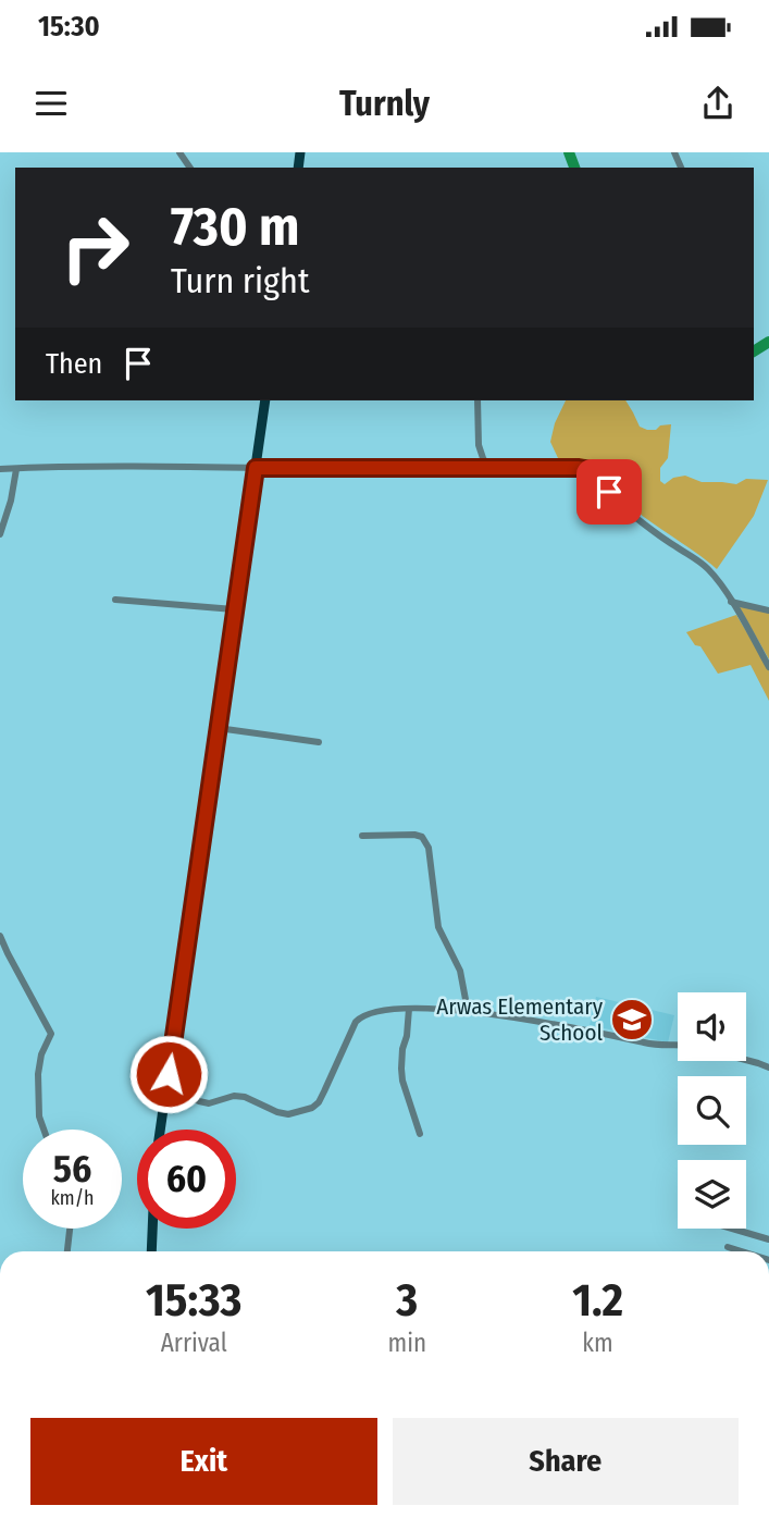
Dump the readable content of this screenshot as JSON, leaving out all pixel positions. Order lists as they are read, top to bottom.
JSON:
{
  "places": {
    "school or university": ["Arwas Elementary School"]
  },
  "page": {
    "status": "15:30",
    "header": "Turnly",
    "turn": ["730 m", "Turn right"],
    "then": "Then",
    "speed": "56 km/h",
    "limit": "60",
    "eta": [
      "15:33",
      "Arrival",
      "3",
      "min",
      "1.2",
      "km"
    ],
    "buttons": ["Exit", "Share"]
  }
}
